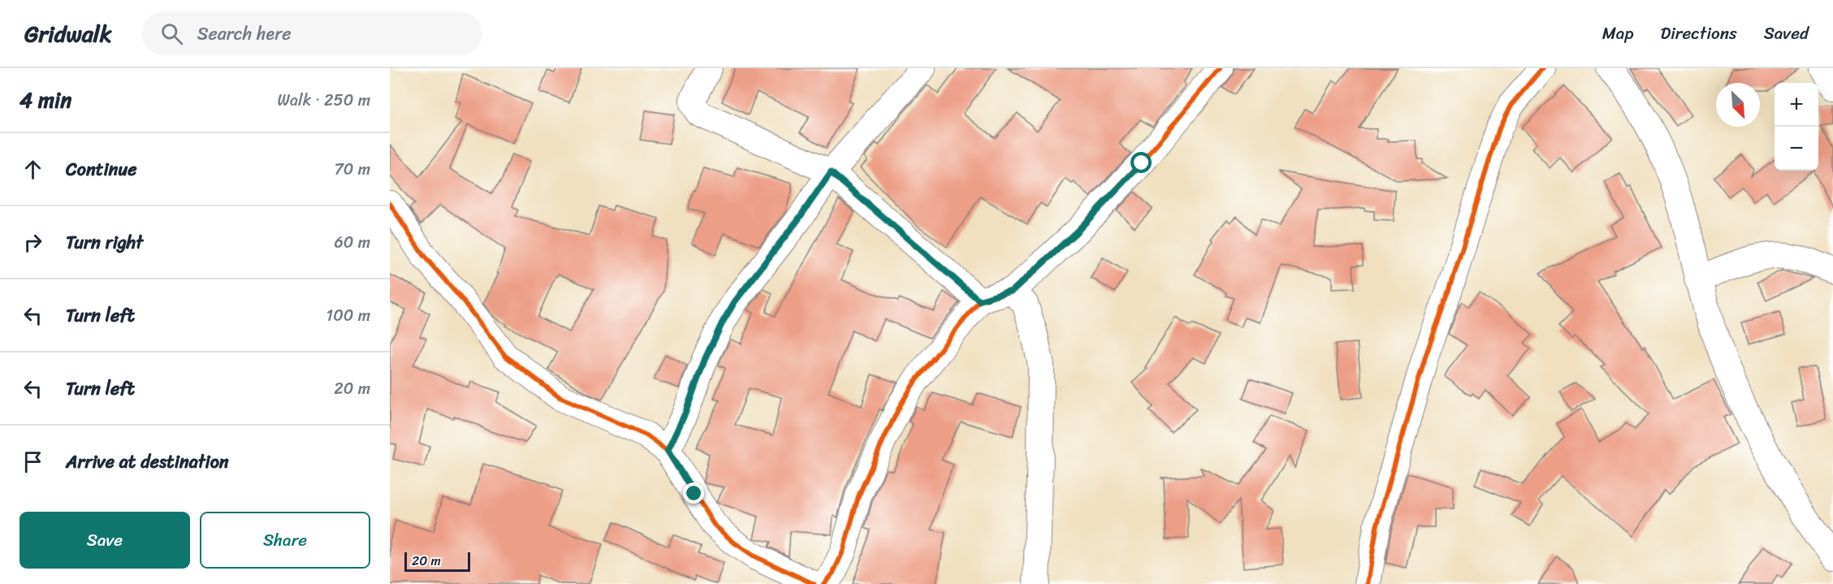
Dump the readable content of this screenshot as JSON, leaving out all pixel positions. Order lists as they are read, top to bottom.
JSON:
{
  "scale_bar": "20 m",
  "north": "bottom right",
  "page": {
    "header": "Gridwalk",
    "search": "Search here",
    "nav": ["Map", "Directions", "Saved"],
    "heading": ["4 min", "Walk · 250 m"],
    "map_buttons": ["+", "−"],
    "list": [
      ["Continue", "70 m"],
      ["Turn right", "60 m"],
      ["Turn left", "100 m"],
      ["Turn left", "20 m"],
      "Arrive at destination"
    ],
    "buttons": ["Save", "Share"],
    "scale": "20 m"
  }
}
